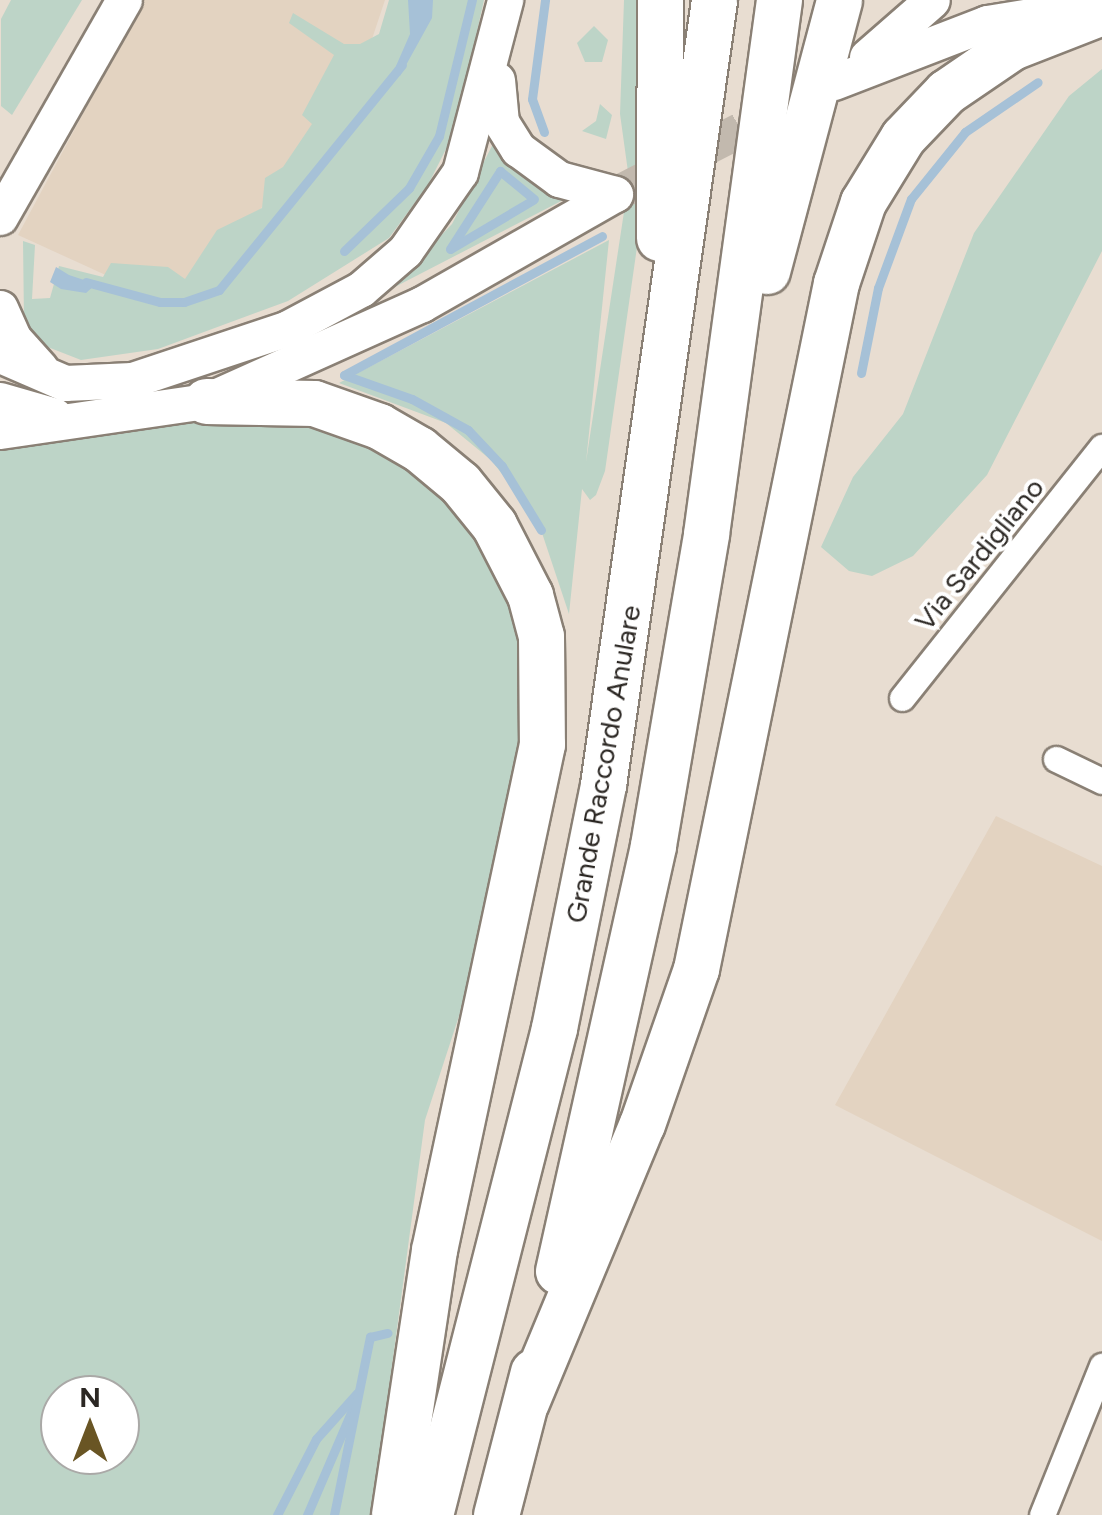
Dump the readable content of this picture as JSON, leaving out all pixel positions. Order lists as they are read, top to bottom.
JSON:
{
  "streets": {
    "highway": ["Grande Raccordo Anulare"],
    "street": ["Via Sardigliano"]
  },
  "north": "top"
}
